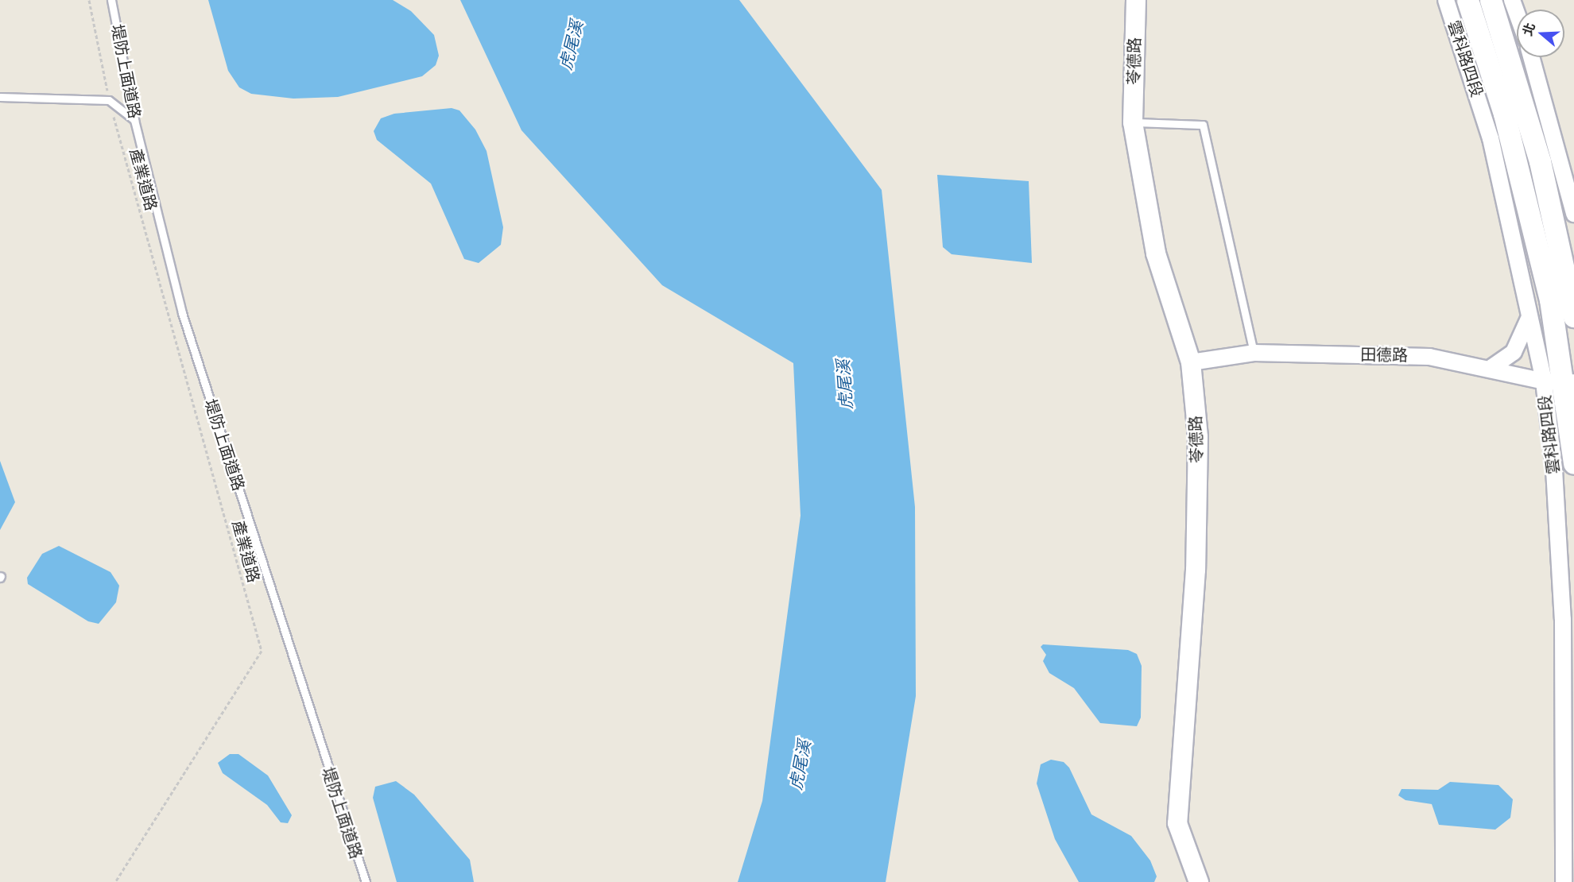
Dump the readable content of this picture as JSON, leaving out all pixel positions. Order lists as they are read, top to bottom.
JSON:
{
  "streets": {
    "main road": ["雲科路四段"],
    "street": ["苓德路", "田德路"],
    "lane": ["堤防上面道路"],
    "path": ["產業道路"]
  },
  "crossings": [
    ["雲科路四段", "田德路"],
    ["苓德路", "田德路"]
  ],
  "water": ["虎尾溪"],
  "north": "left"
}
